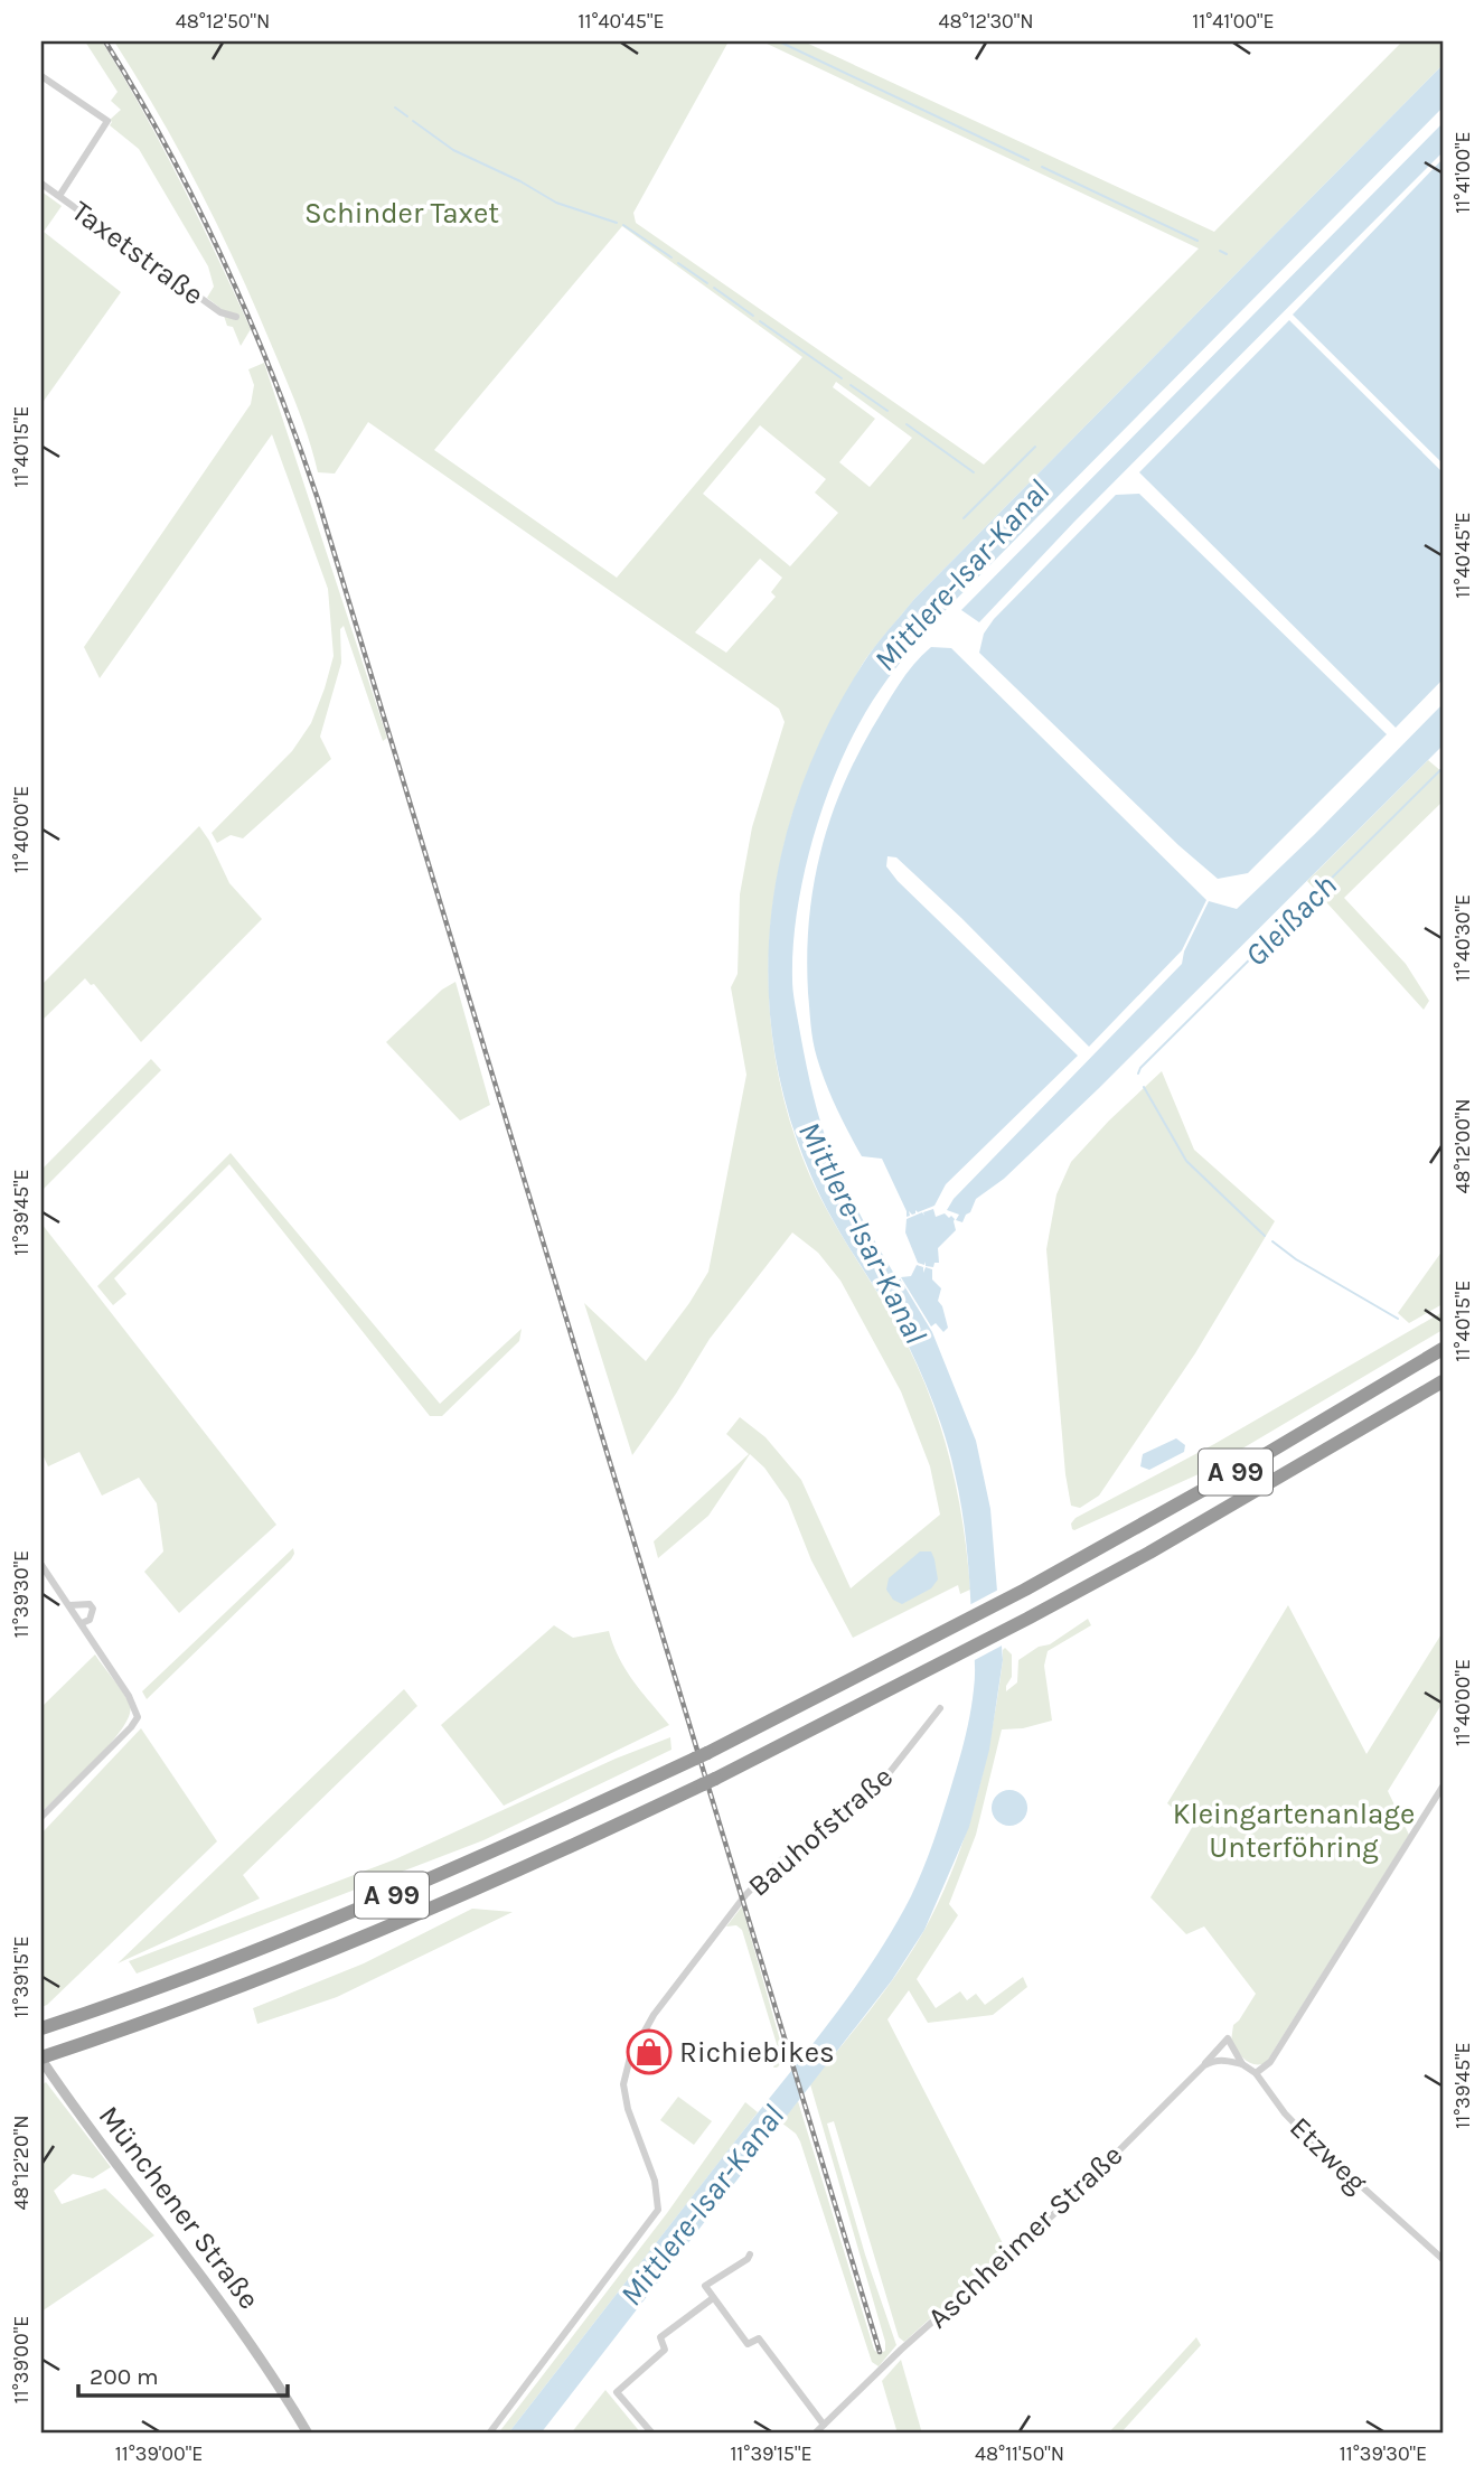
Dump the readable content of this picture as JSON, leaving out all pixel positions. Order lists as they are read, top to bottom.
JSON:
{
  "streets": {
    "highway": ["A 99"],
    "main road": ["Münchener Straße"],
    "street": [
      "Taxetstraße",
      "Bauhofstraße",
      "Etzweg",
      "Aschheimer Straße"
    ]
  },
  "crossings": [
    ["A 99", "Münchener Straße"],
    ["Etzweg", "Aschheimer Straße"]
  ],
  "water": ["Mittlere-Isar-Kanal", "Gleißach"],
  "parks": ["Schinder Taxet", "Kleingartenanlage Unterföhring"],
  "places": {
    "shop": ["Richiebikes"]
  },
  "scale_bar": "200 m",
  "coordinates": [
    "48°12'50\"N",
    "11°40'45\"E",
    "48°12'30\"N",
    "11°41'00\"E",
    "11°40'15\"E",
    "11°40'00\"E",
    "11°40'30\"E",
    "48°12'00\"N",
    "11°39'45\"E",
    "11°39'30\"E",
    "11°39'15\"E",
    "48°12'20\"N",
    "11°39'00\"E",
    "48°11'50\"N"
  ]
}
